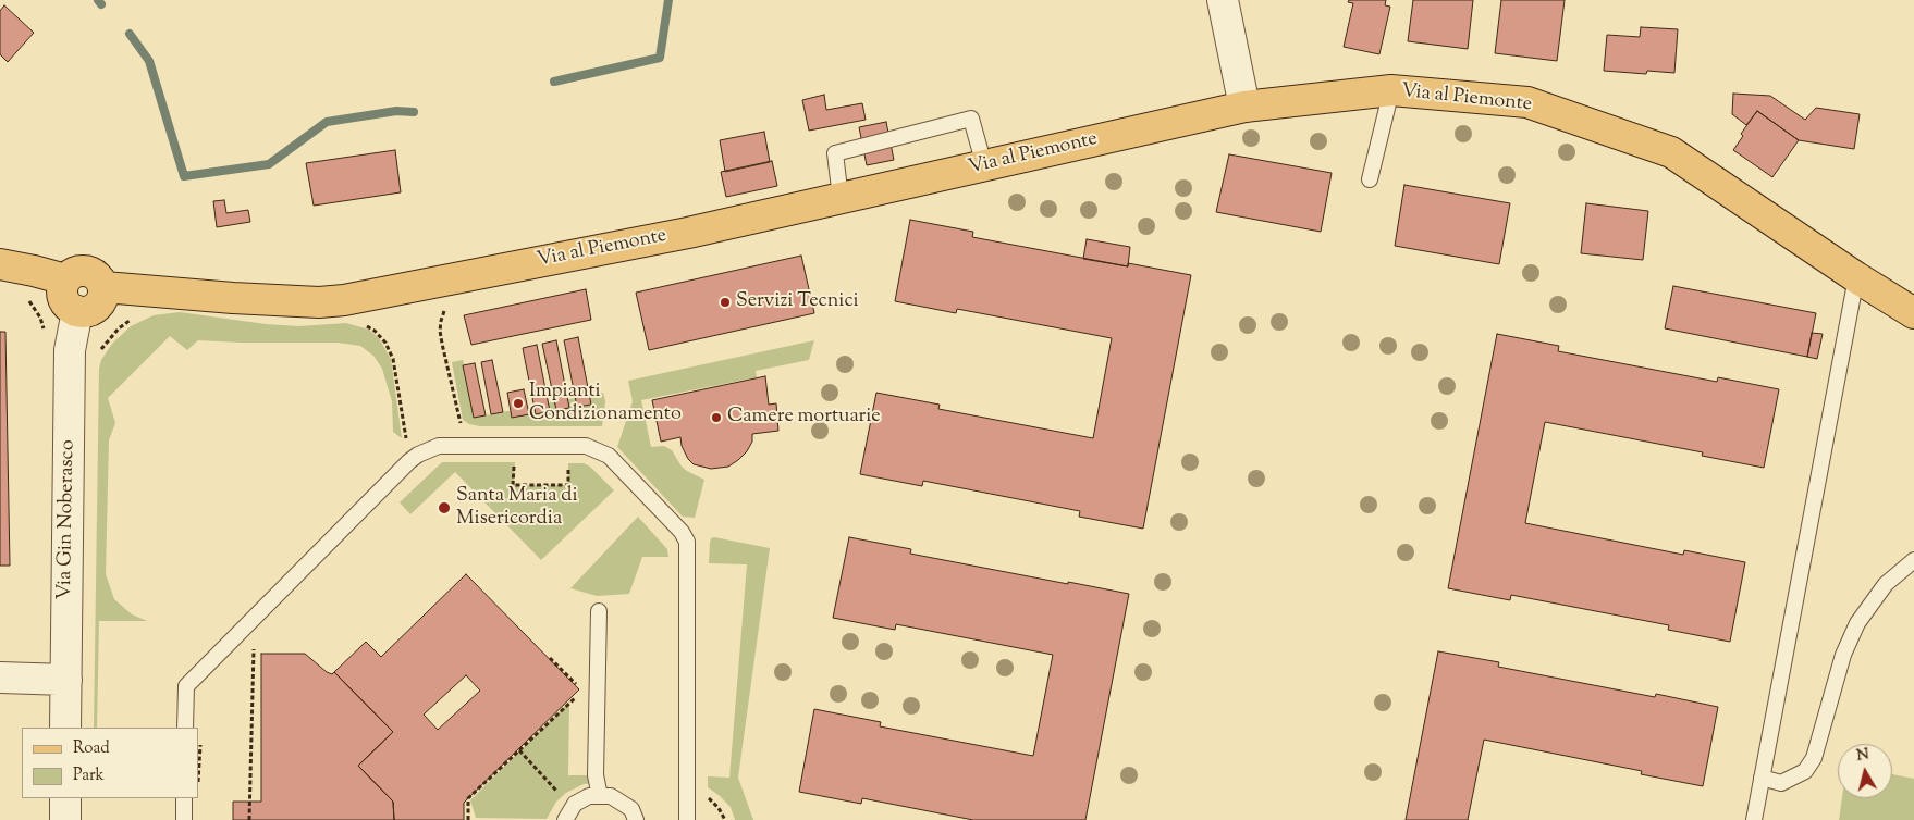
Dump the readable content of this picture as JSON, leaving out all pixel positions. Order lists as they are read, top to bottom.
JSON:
{
  "streets": {
    "main road": ["Via al Piemonte"],
    "street": ["Via Gin Noberasco"]
  },
  "crossings": [
    ["Via al Piemonte", "Via Gin Noberasco"]
  ],
  "places": [
    "Servizi Tecnici",
    "Impianti Condizionamento",
    "Camere mortuarie",
    "Santa Maria di Misericordia"
  ],
  "legend": ["Road", "Park"],
  "north": "top"
}
